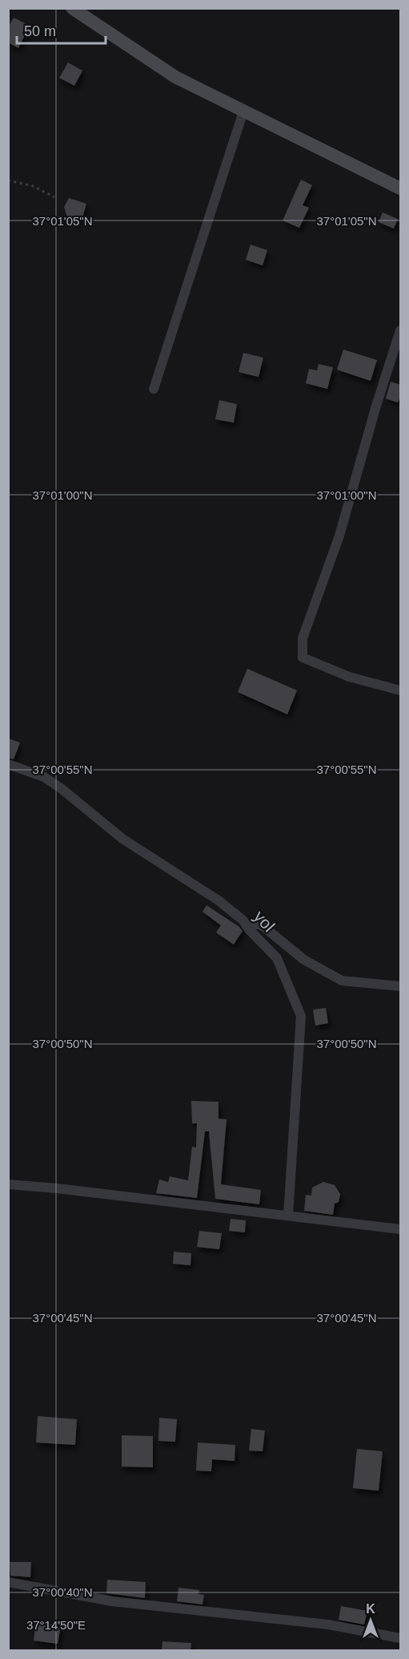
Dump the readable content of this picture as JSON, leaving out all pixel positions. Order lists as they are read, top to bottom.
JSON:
{
  "streets": {
    "street": ["yol"]
  },
  "scale_bar": "50 m",
  "north": "top",
  "coordinates": [
    "37°01'05\"N",
    "37°01'00\"N",
    "37°00'55\"N",
    "37°00'50\"N",
    "37°00'45\"N",
    "37°00'40\"N",
    "37°14'50\"E"
  ]
}
